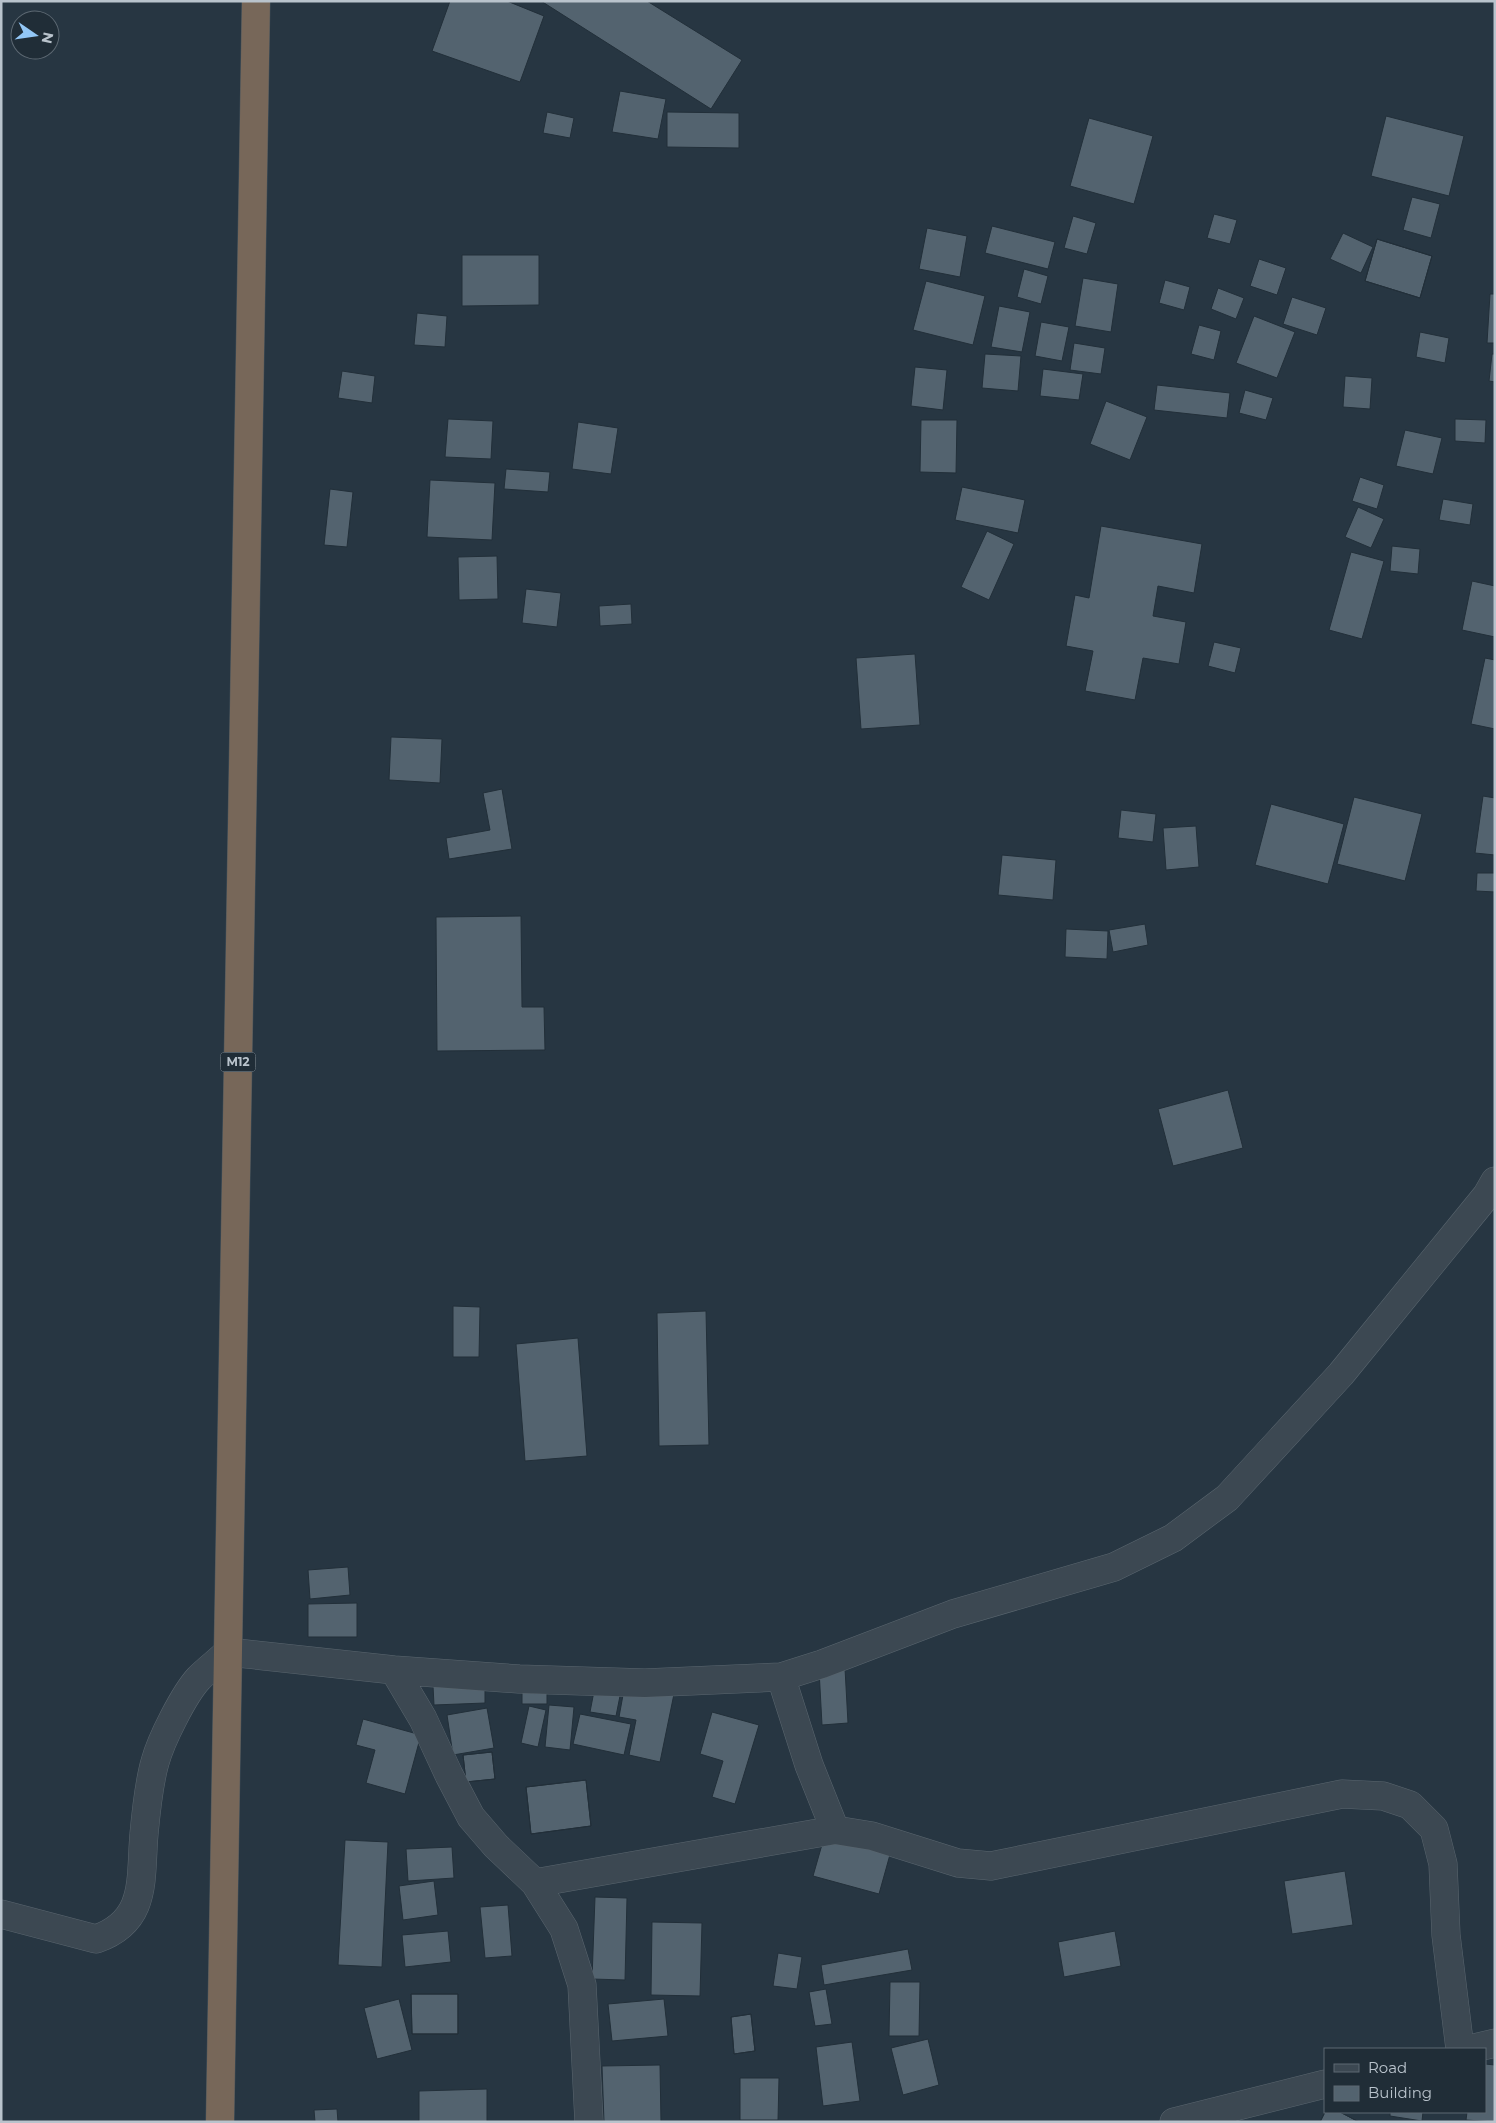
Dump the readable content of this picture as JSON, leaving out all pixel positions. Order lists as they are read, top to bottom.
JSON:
{
  "streets": {
    "highway": ["M12"]
  },
  "legend": ["Road", "Building"],
  "north": "right"
}
